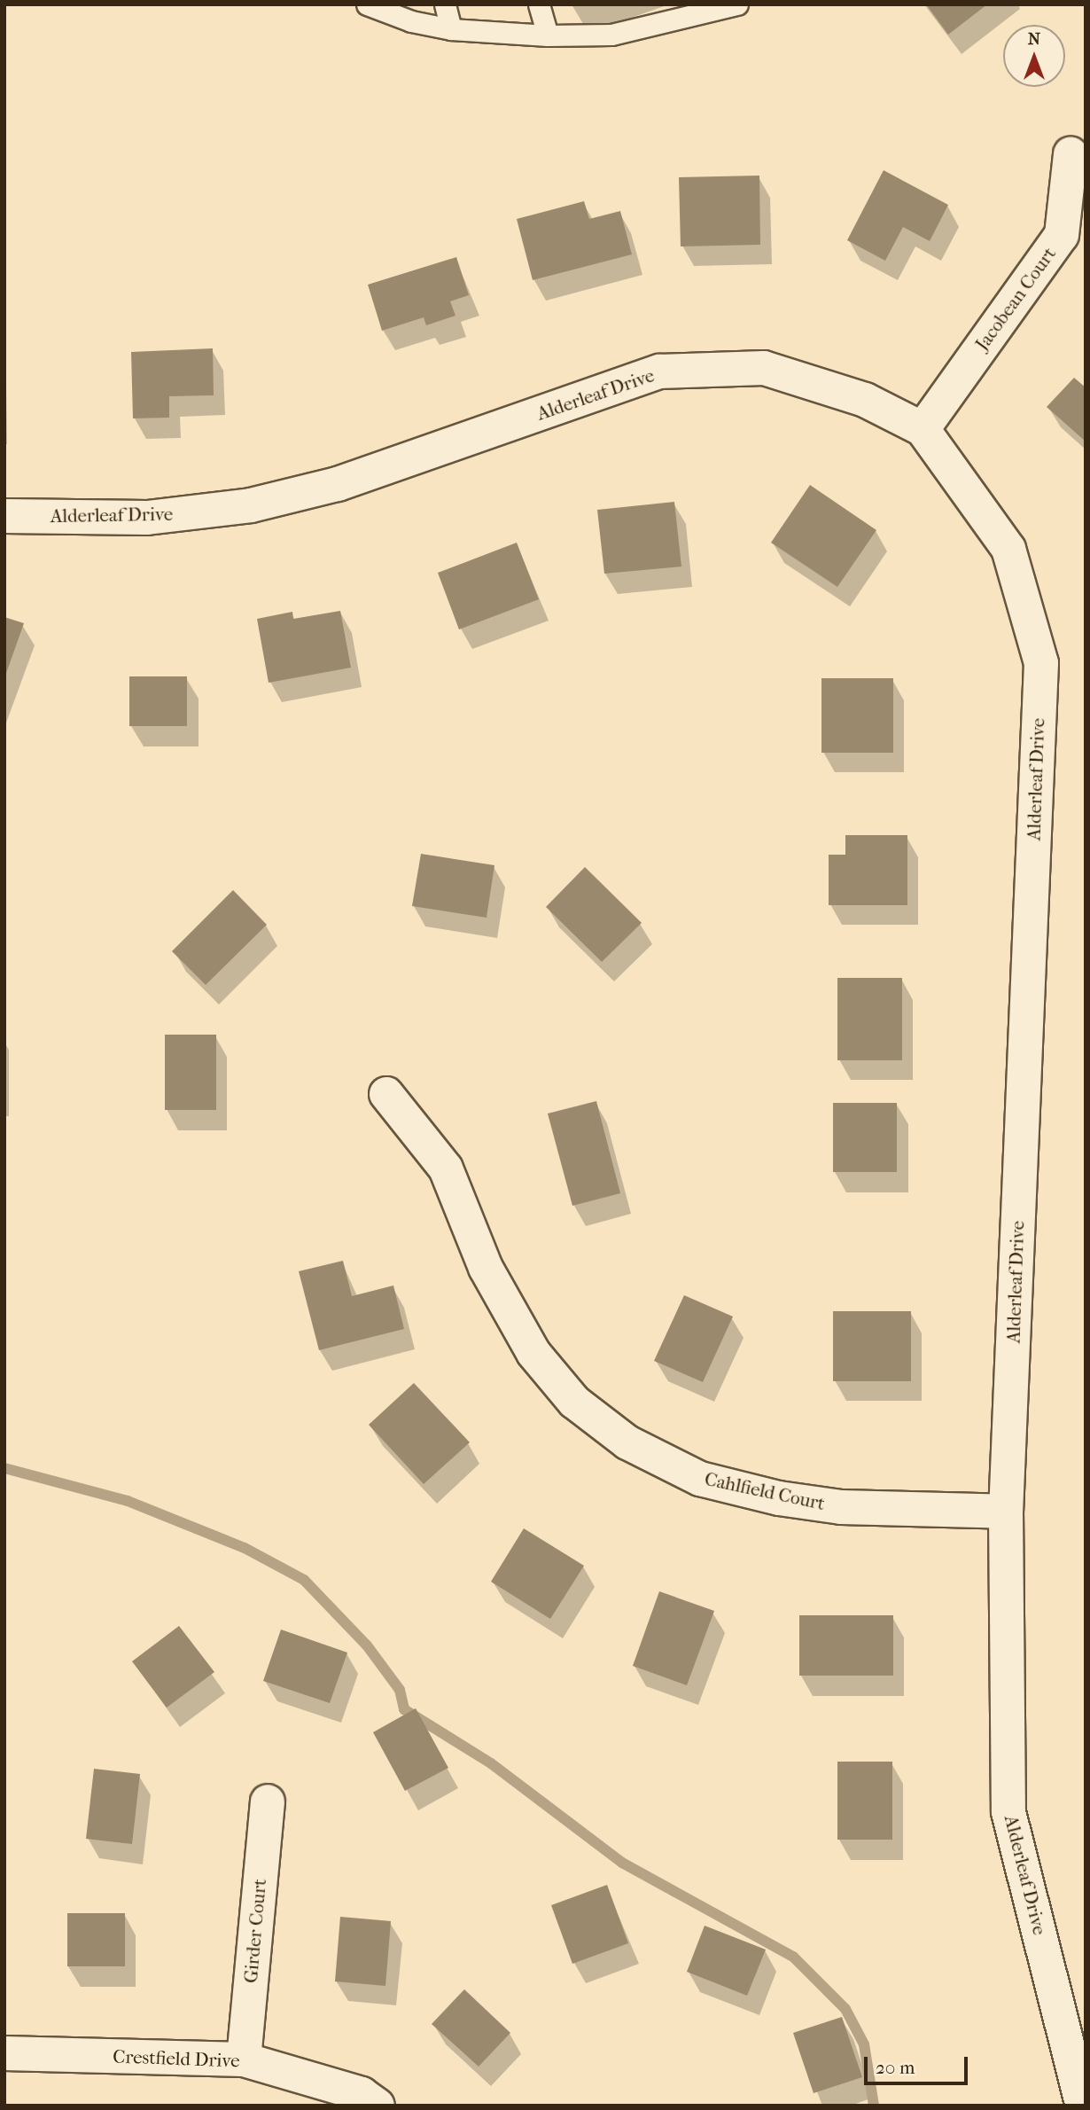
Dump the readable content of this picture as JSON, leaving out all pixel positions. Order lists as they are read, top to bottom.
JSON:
{
  "streets": {
    "street": [
      "Jacobean Court",
      "Alderleaf Drive",
      "Cahlfield Court",
      "Girder Court",
      "Crestfield Drive"
    ]
  },
  "crossings": [
    ["Jacobean Court", "Alderleaf Drive"],
    ["Alderleaf Drive", "Cahlfield Court"],
    ["Girder Court", "Crestfield Drive"]
  ],
  "scale_bar": "20 m",
  "north": "top"
}
